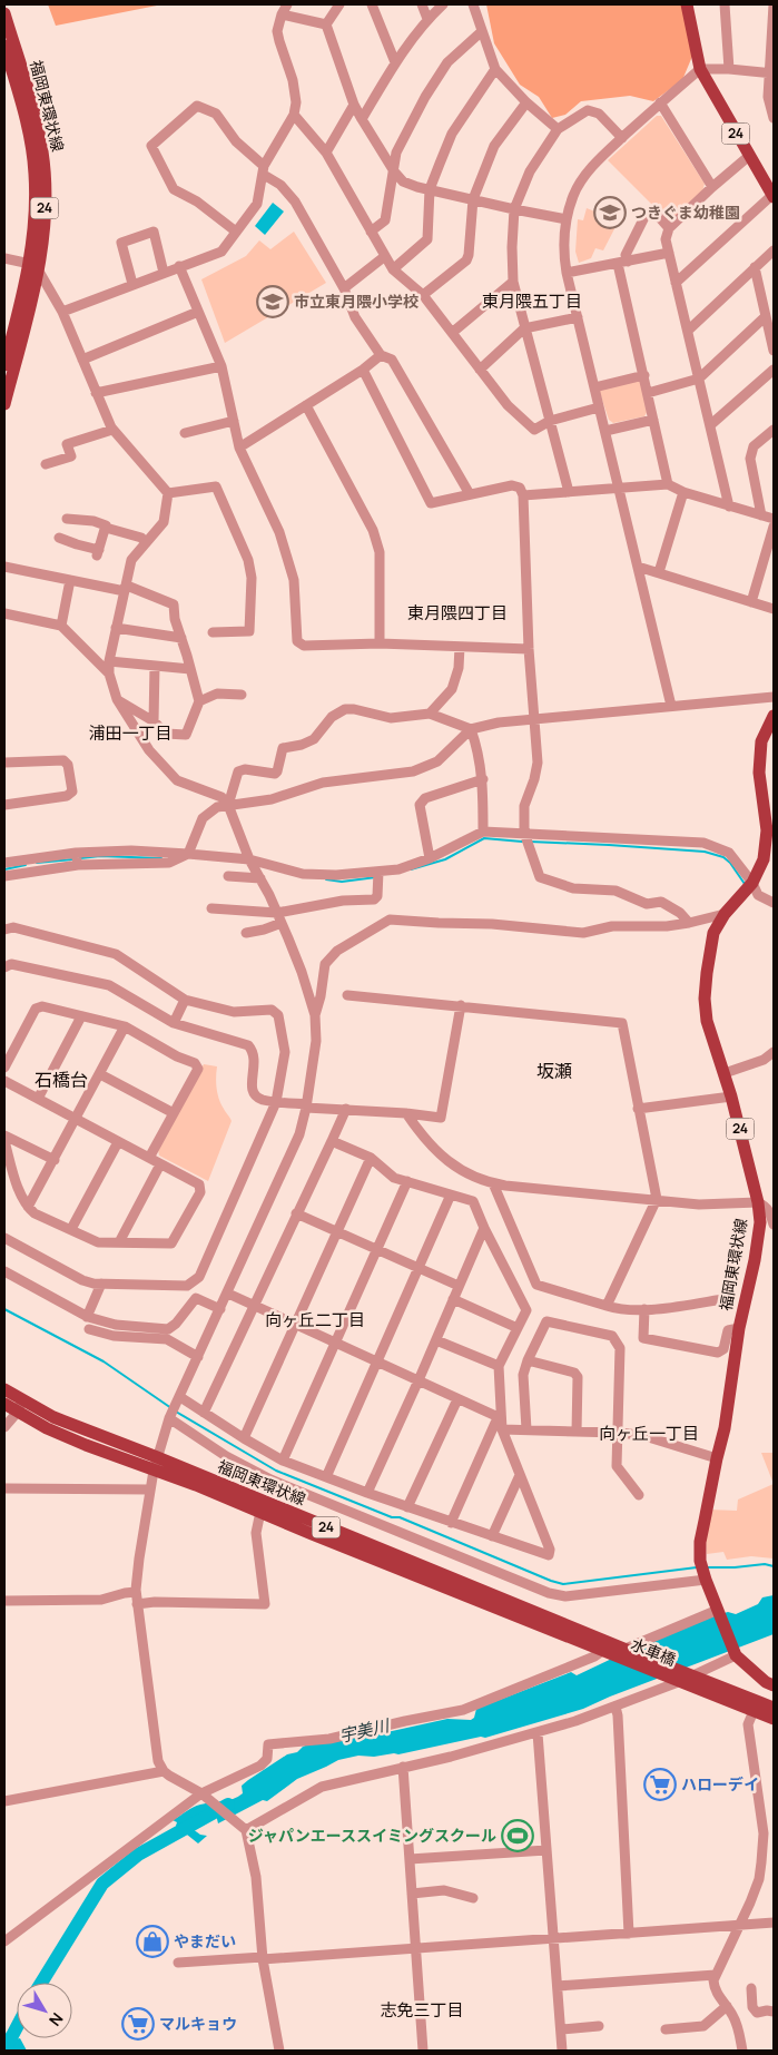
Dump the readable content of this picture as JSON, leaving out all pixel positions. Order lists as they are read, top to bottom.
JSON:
{
  "streets": {
    "main road": ["福岡東環状線", "24", "水車橋"]
  },
  "crossings": [
    ["福岡東環状線", "水車橋"],
    ["24", "水車橋"]
  ],
  "districts": [
    "東月隈五丁目",
    "東月隈四丁目",
    "浦田一丁目",
    "坂瀬",
    "石橋台",
    "向ヶ丘二丁目",
    "向ヶ丘一丁目",
    "志免三丁目"
  ],
  "water": ["宇美川"],
  "places": {
    "school or university": ["つきぐま幼稚園", "市立東月隈小学校"],
    "supermarket": ["ハローデイ", "マルキョウ"],
    "sports": ["ジャパンエーススイミングスクール"],
    "shop": ["やまだい"]
  },
  "north": "bottom right"
}
